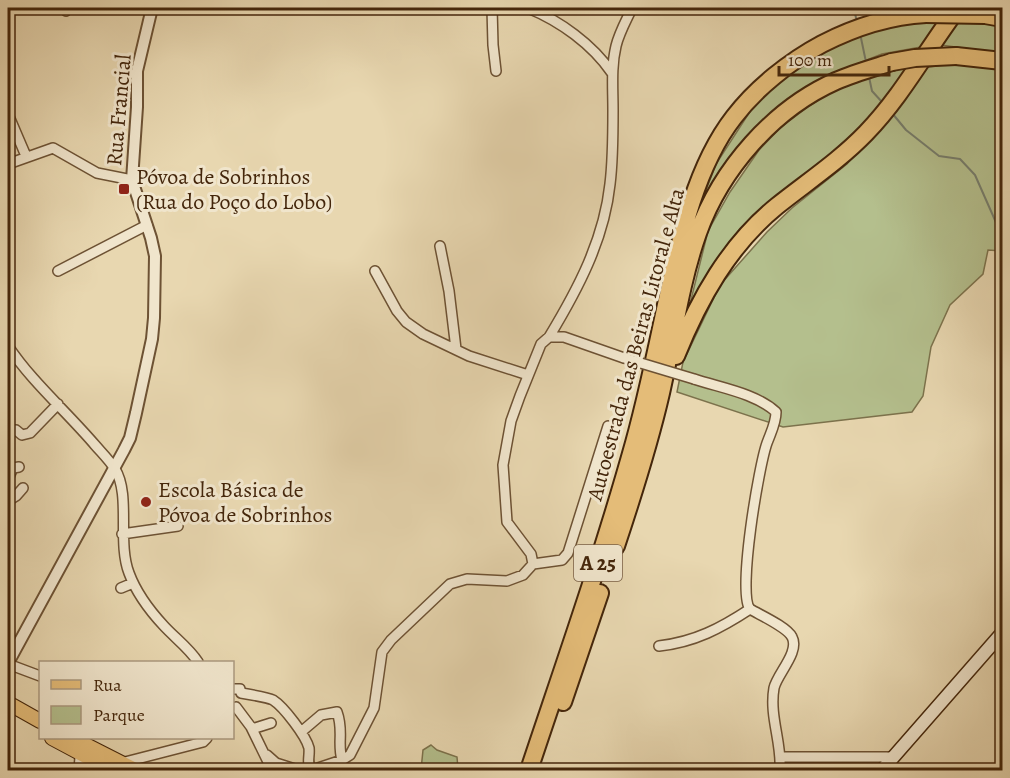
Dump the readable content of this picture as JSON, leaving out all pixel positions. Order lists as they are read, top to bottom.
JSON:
{
  "streets": {
    "highway": ["Autoestrada das Beiras Litoral e Alta", "A 25"],
    "street": ["Rua Francial"]
  },
  "places": {
    "transit": ["Póvoa de Sobrinhos (Rua do Poço do Lobo)"],
    "other": ["Escola Básica de Póvoa de Sobrinhos"]
  },
  "legend": ["Rua", "Parque"],
  "scale_bar": "100 m"
}
